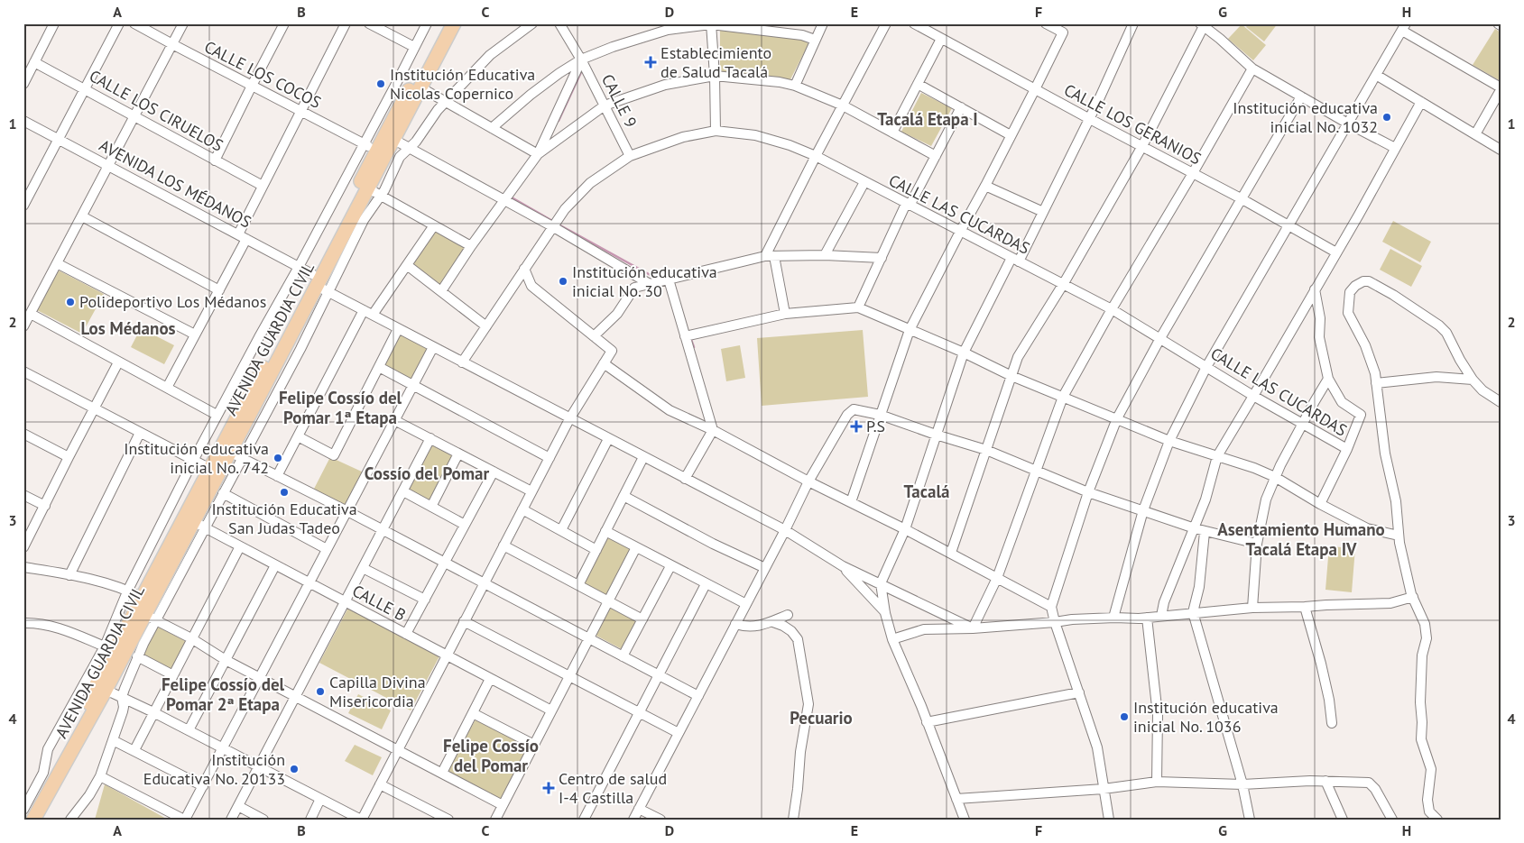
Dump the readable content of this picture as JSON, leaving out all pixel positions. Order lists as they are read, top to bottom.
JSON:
{
  "streets": {
    "highway": ["AVENIDA GUARDIA CIVIL"],
    "street": [
      "CALLE LOS COCOS",
      "CALLE 9",
      "CALLE LOS CIRUELOS",
      "CALLE LOS GERANIOS",
      "AVENIDA LOS MÉDANOS",
      "CALLE LAS CUCARDAS",
      "CALLE B"
    ]
  },
  "crossings": [
    ["CALLE LOS COCOS", "AVENIDA GUARDIA CIVIL"],
    ["CALLE 9", "CALLE LAS CUCARDAS"],
    ["AVENIDA LOS MÉDANOS", "AVENIDA GUARDIA CIVIL"],
    ["AVENIDA GUARDIA CIVIL", "CALLE B"]
  ],
  "districts": [
    "Tacalá Etapa I",
    "Los Médanos",
    "Felipe Cossío del Pomar 1ª Etapa",
    "Cossío del Pomar",
    "Tacalá",
    "Asentamiento Humano Tacalá Etapa IV",
    "Felipe Cossío del Pomar 2ª Etapa",
    "Pecuario",
    "Felipe Cossío del Pomar"
  ],
  "places": {
    "health": ["Establecimiento de Salud Tacalá", "P.S", "Centro de salud I-4 Castilla"],
    "other": [
      "Institución Educativa Nicolas Copernico",
      "Institución educativa inicial No. 1032",
      "Institución educativa inicial No. 30",
      "Polideportivo Los Médanos",
      "Institución educativa inicial No. 742",
      "Institución Educativa San Judas Tadeo",
      "Capilla Divina Misericordia",
      "Institución educativa inicial No. 1036",
      "Institución Educativa No. 20133"
    ]
  },
  "grid": {
    "columns": [
      "A",
      "B",
      "C",
      "D",
      "E",
      "F",
      "G",
      "H"
    ],
    "rows": [
      "1",
      "2",
      "3",
      "4"
    ]
  }
}
